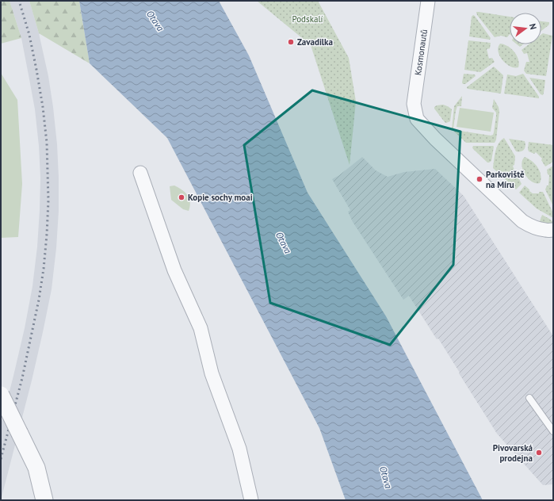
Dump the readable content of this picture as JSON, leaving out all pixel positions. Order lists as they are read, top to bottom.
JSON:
{
  "streets": {
    "street": ["Kosmonautů"]
  },
  "water": ["Otava"],
  "parks": ["Podskalí"],
  "places": [
    "Zavadilka",
    "Parkoviště na Míru",
    "Kopie sochy moai",
    "Pivovarská prodejna"
  ],
  "north": "right"
}
